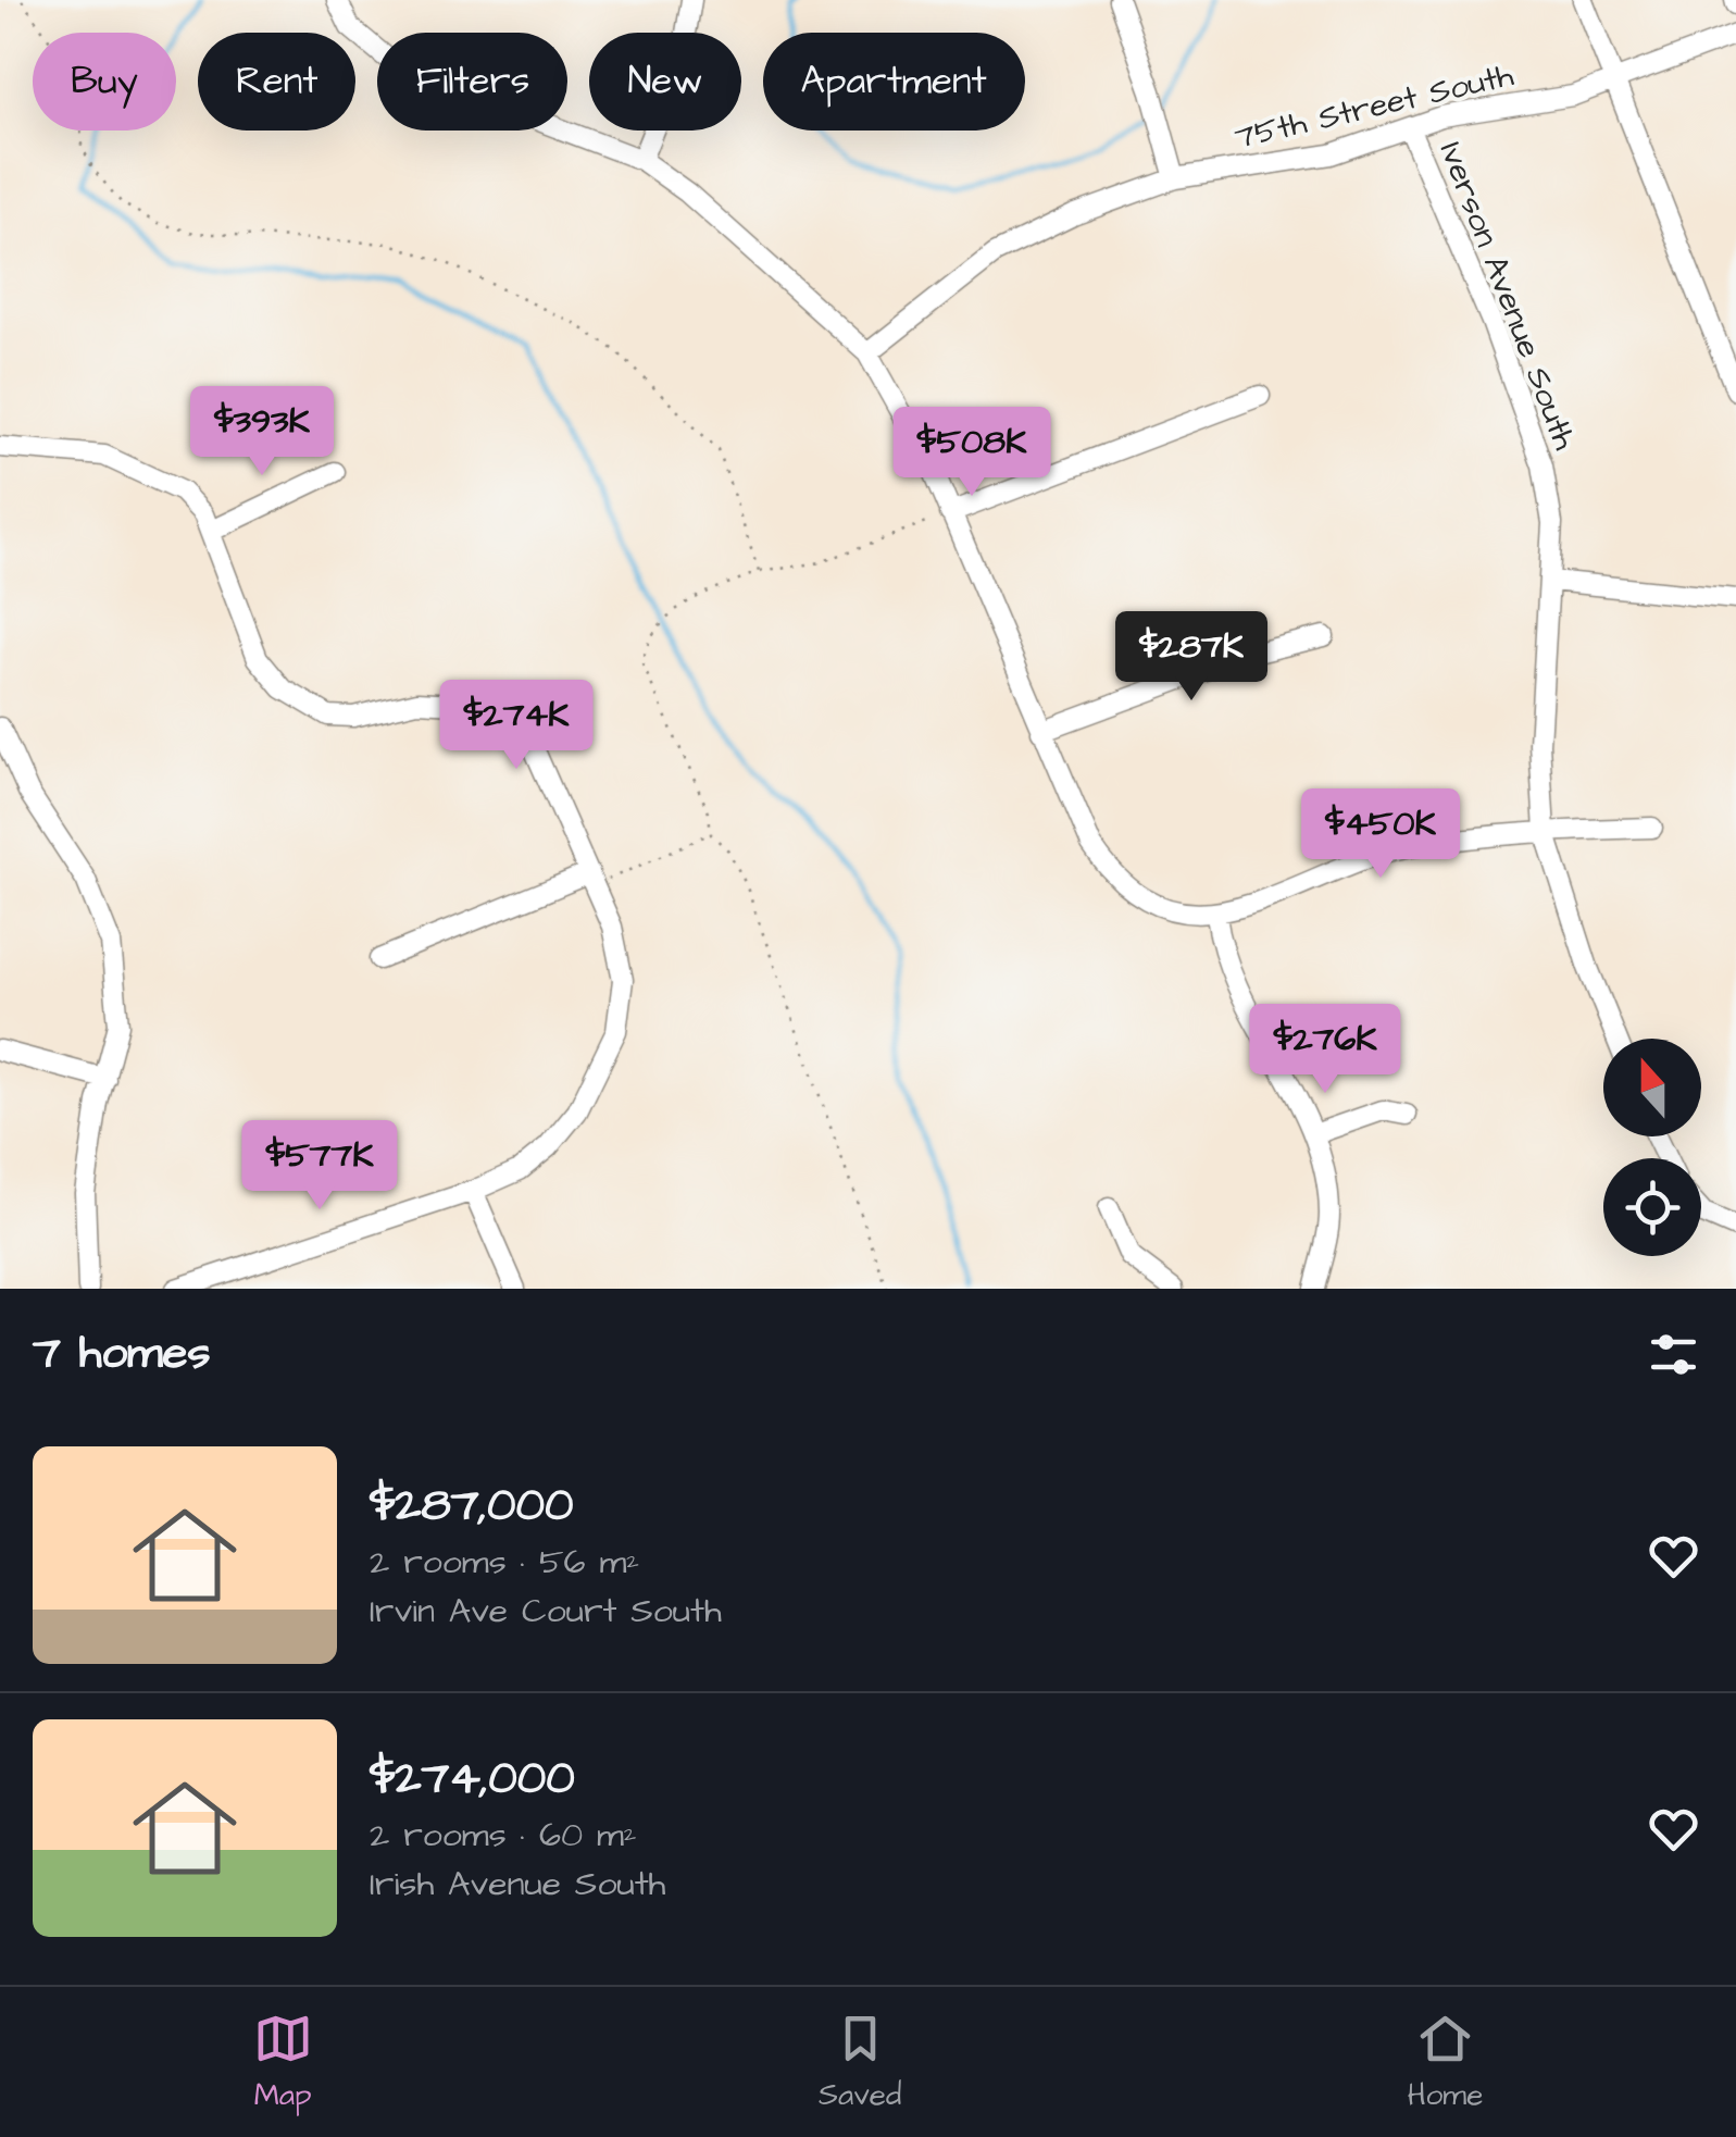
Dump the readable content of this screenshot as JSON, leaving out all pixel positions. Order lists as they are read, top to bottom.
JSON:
{
  "streets": {
    "street": ["75th Street South", "Iverson Avenue South"]
  },
  "crossings": [
    ["75th Street South", "Iverson Avenue South"]
  ],
  "north": "top",
  "page": {
    "chip": [
      "Buy",
      "Rent",
      "Filters",
      "New",
      "Apartment"
    ],
    "price": [
      "$393K",
      "$508K",
      "$287K",
      "$274K",
      "$450K",
      "$276K",
      "$577K"
    ],
    "heading": "7 homes",
    "list": [
      {
        "name": "$287,000",
        "note": "2 rooms · 56 m² · Irvin Ave Court South"
      },
      {
        "name": "$274,000",
        "note": "2 rooms · 60 m² · Irish Avenue South"
      }
    ],
    "tabs": ["Map", "Saved", "Home"]
  }
}
